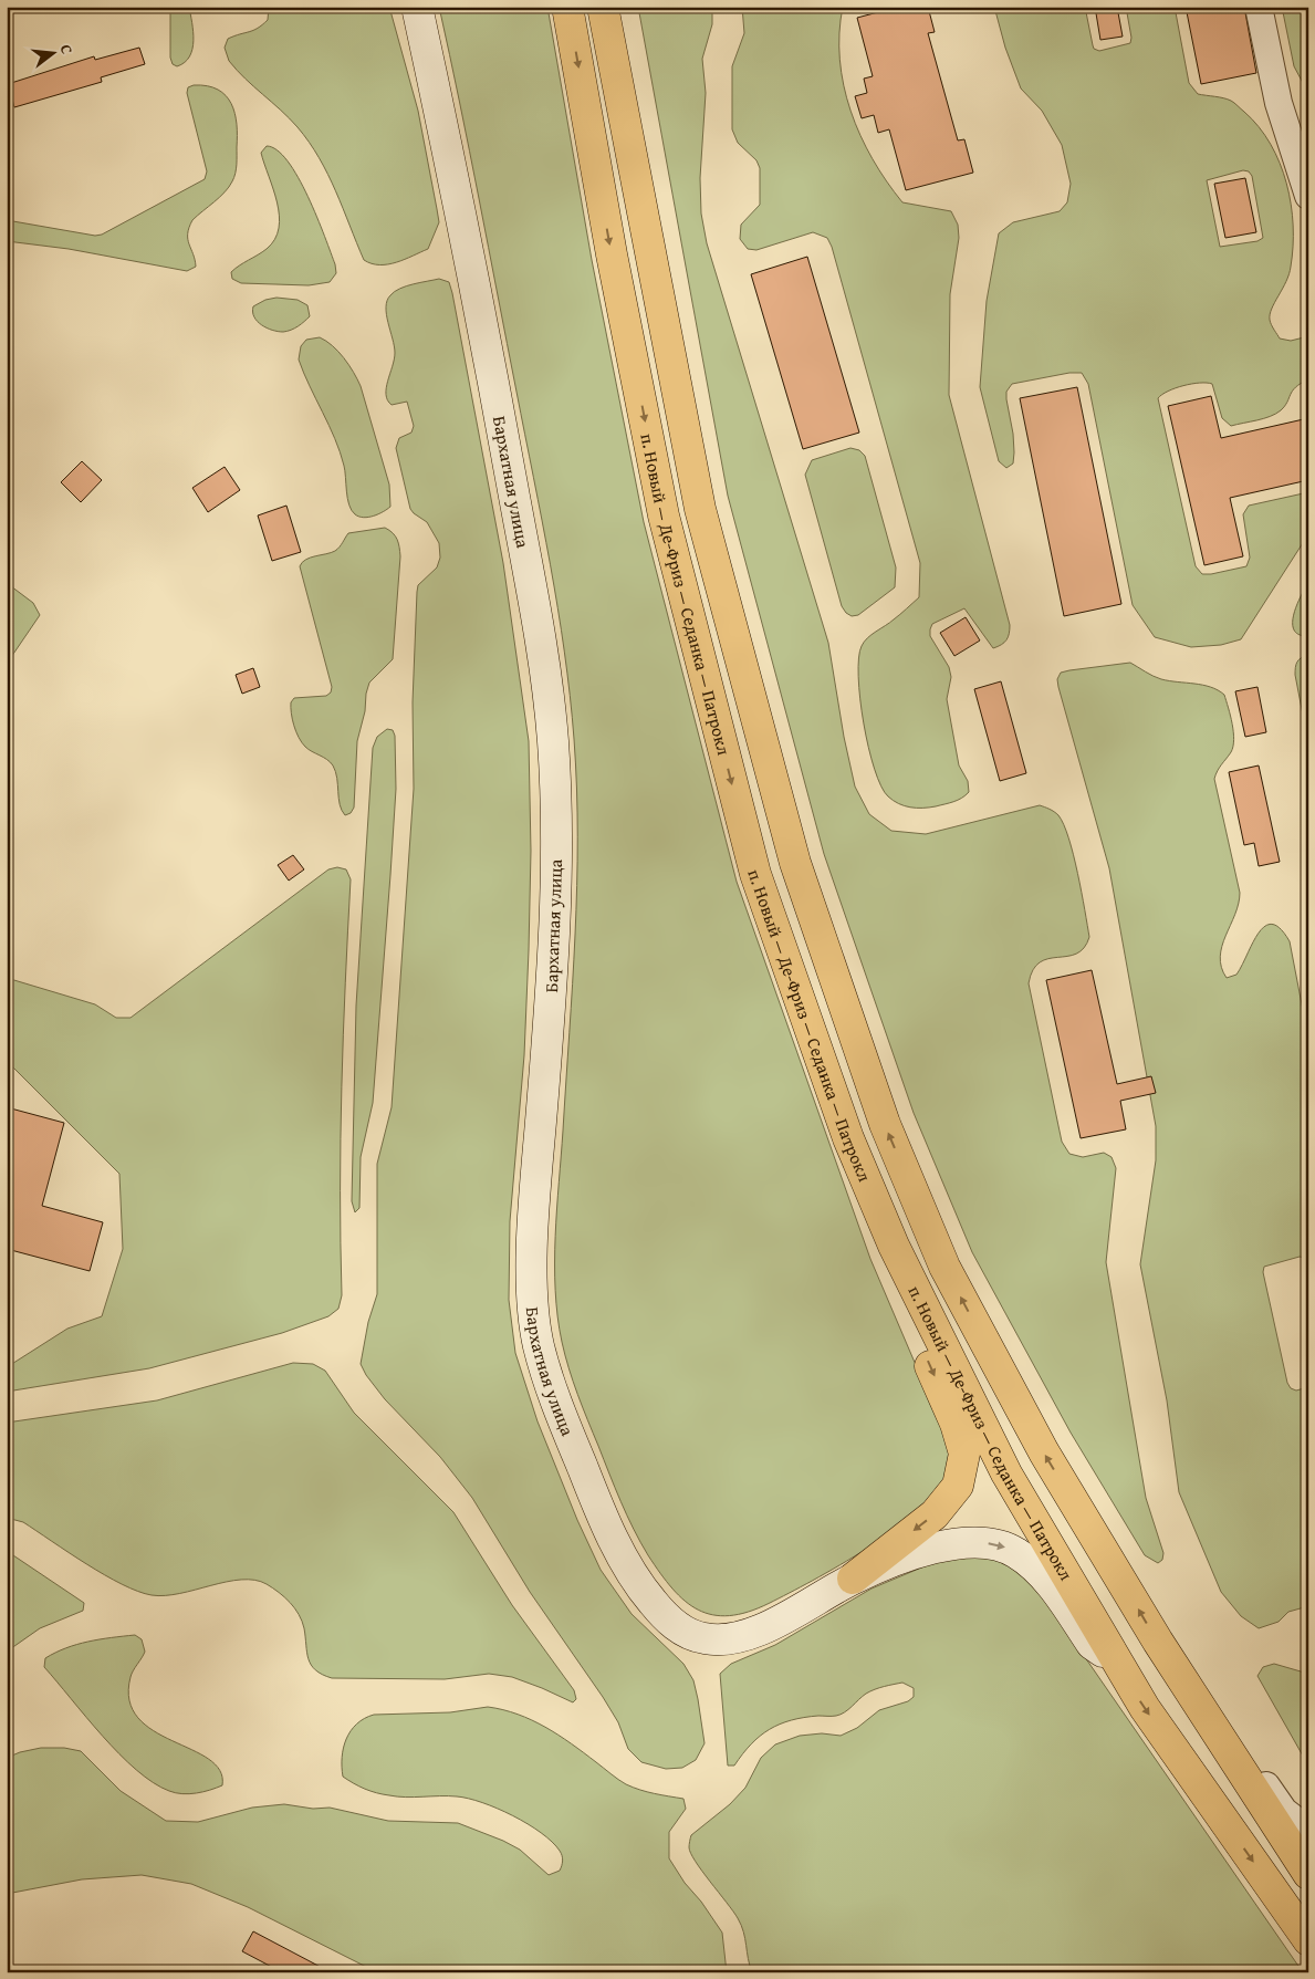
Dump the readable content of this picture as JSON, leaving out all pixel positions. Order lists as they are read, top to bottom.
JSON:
{
  "streets": {
    "main road": ["Бархатная улица", "п. Новый — Де-Фриз — Седанка — Патрокл"]
  },
  "crossings": [
    ["Бархатная улица", "п. Новый — Де-Фриз — Седанка — Патрокл"]
  ],
  "north": "right"
}
